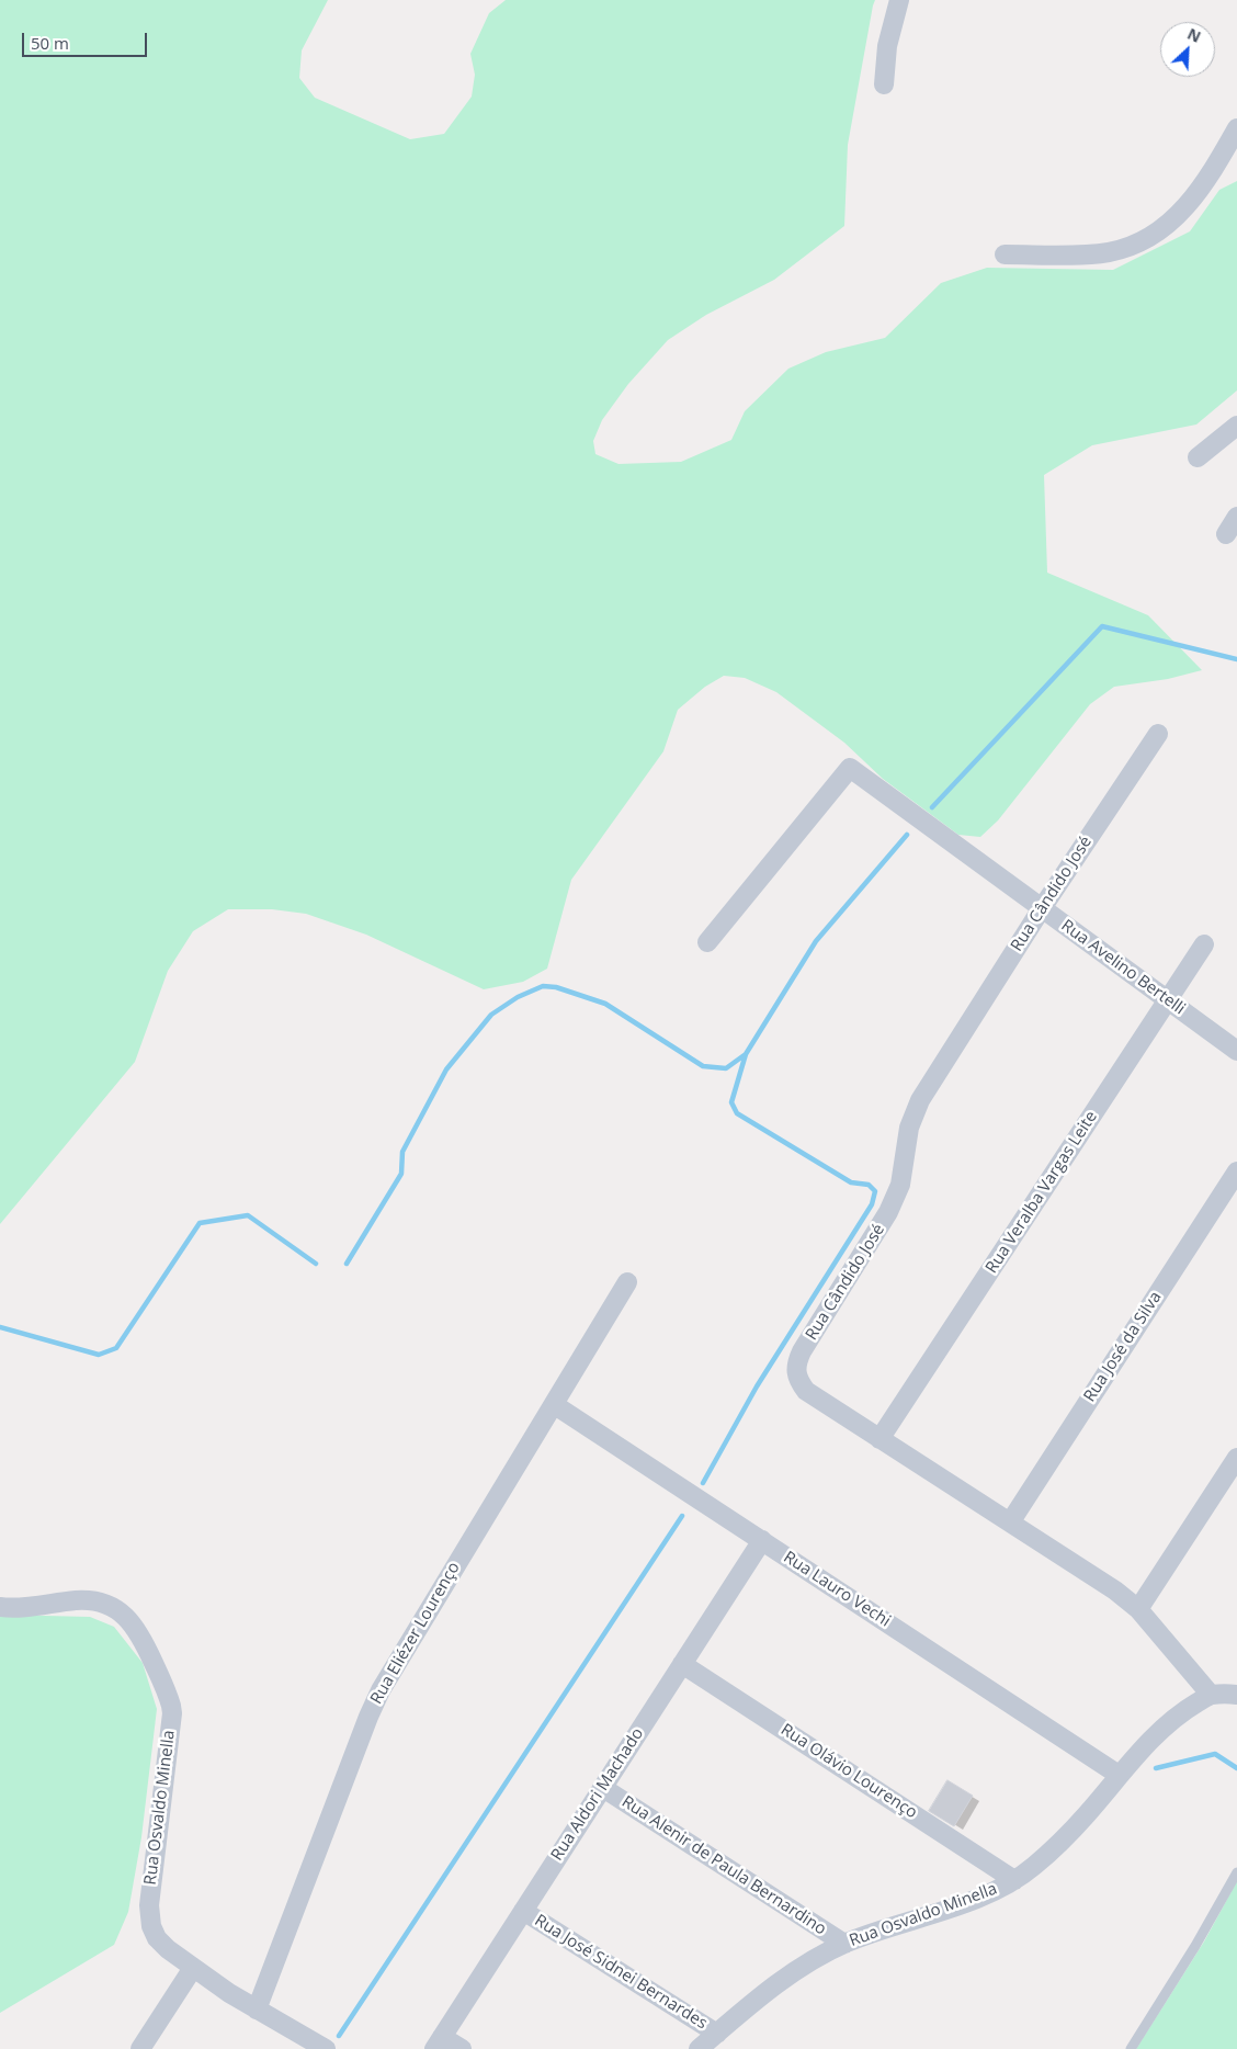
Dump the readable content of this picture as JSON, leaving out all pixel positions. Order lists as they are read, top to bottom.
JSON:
{
  "streets": {
    "street": [
      "Rua Cândido José",
      "Rua Avelino Bertelli",
      "Rua Veralba Vargas Leite",
      "Rua José da Silva",
      "Rua Lauro Vechi",
      "Rua Eliézer Lourenço",
      "Rua Olávio Lourenço",
      "Rua Aldori Machado",
      "Rua Osvaldo Minella",
      "Rua Alenir de Paula Bernardino",
      "Rua José Sidnei Bernardes"
    ]
  },
  "crossings": [
    ["Rua Cândido José", "Rua Avelino Bertelli"],
    ["Rua Cândido José", "Rua Veralba Vargas Leite"],
    ["Rua Cândido José", "Rua José da Silva"],
    ["Rua Cândido José", "Rua Osvaldo Minella"],
    ["Rua Avelino Bertelli", "Rua Veralba Vargas Leite"],
    ["Rua Lauro Vechi", "Rua Eliézer Lourenço"],
    ["Rua Lauro Vechi", "Rua Aldori Machado"],
    ["Rua Lauro Vechi", "Rua Osvaldo Minella"],
    ["Rua Eliézer Lourenço", "Rua Osvaldo Minella"],
    ["Rua Olávio Lourenço", "Rua Aldori Machado"],
    ["Rua Olávio Lourenço", "Rua Osvaldo Minella"],
    ["Rua Aldori Machado", "Rua Alenir de Paula Bernardino"],
    ["Rua Aldori Machado", "Rua José Sidnei Bernardes"],
    ["Rua Osvaldo Minella", "Rua Alenir de Paula Bernardino"],
    ["Rua Osvaldo Minella", "Rua José Sidnei Bernardes"]
  ],
  "scale_bar": "50 m",
  "north": "top right"
}
